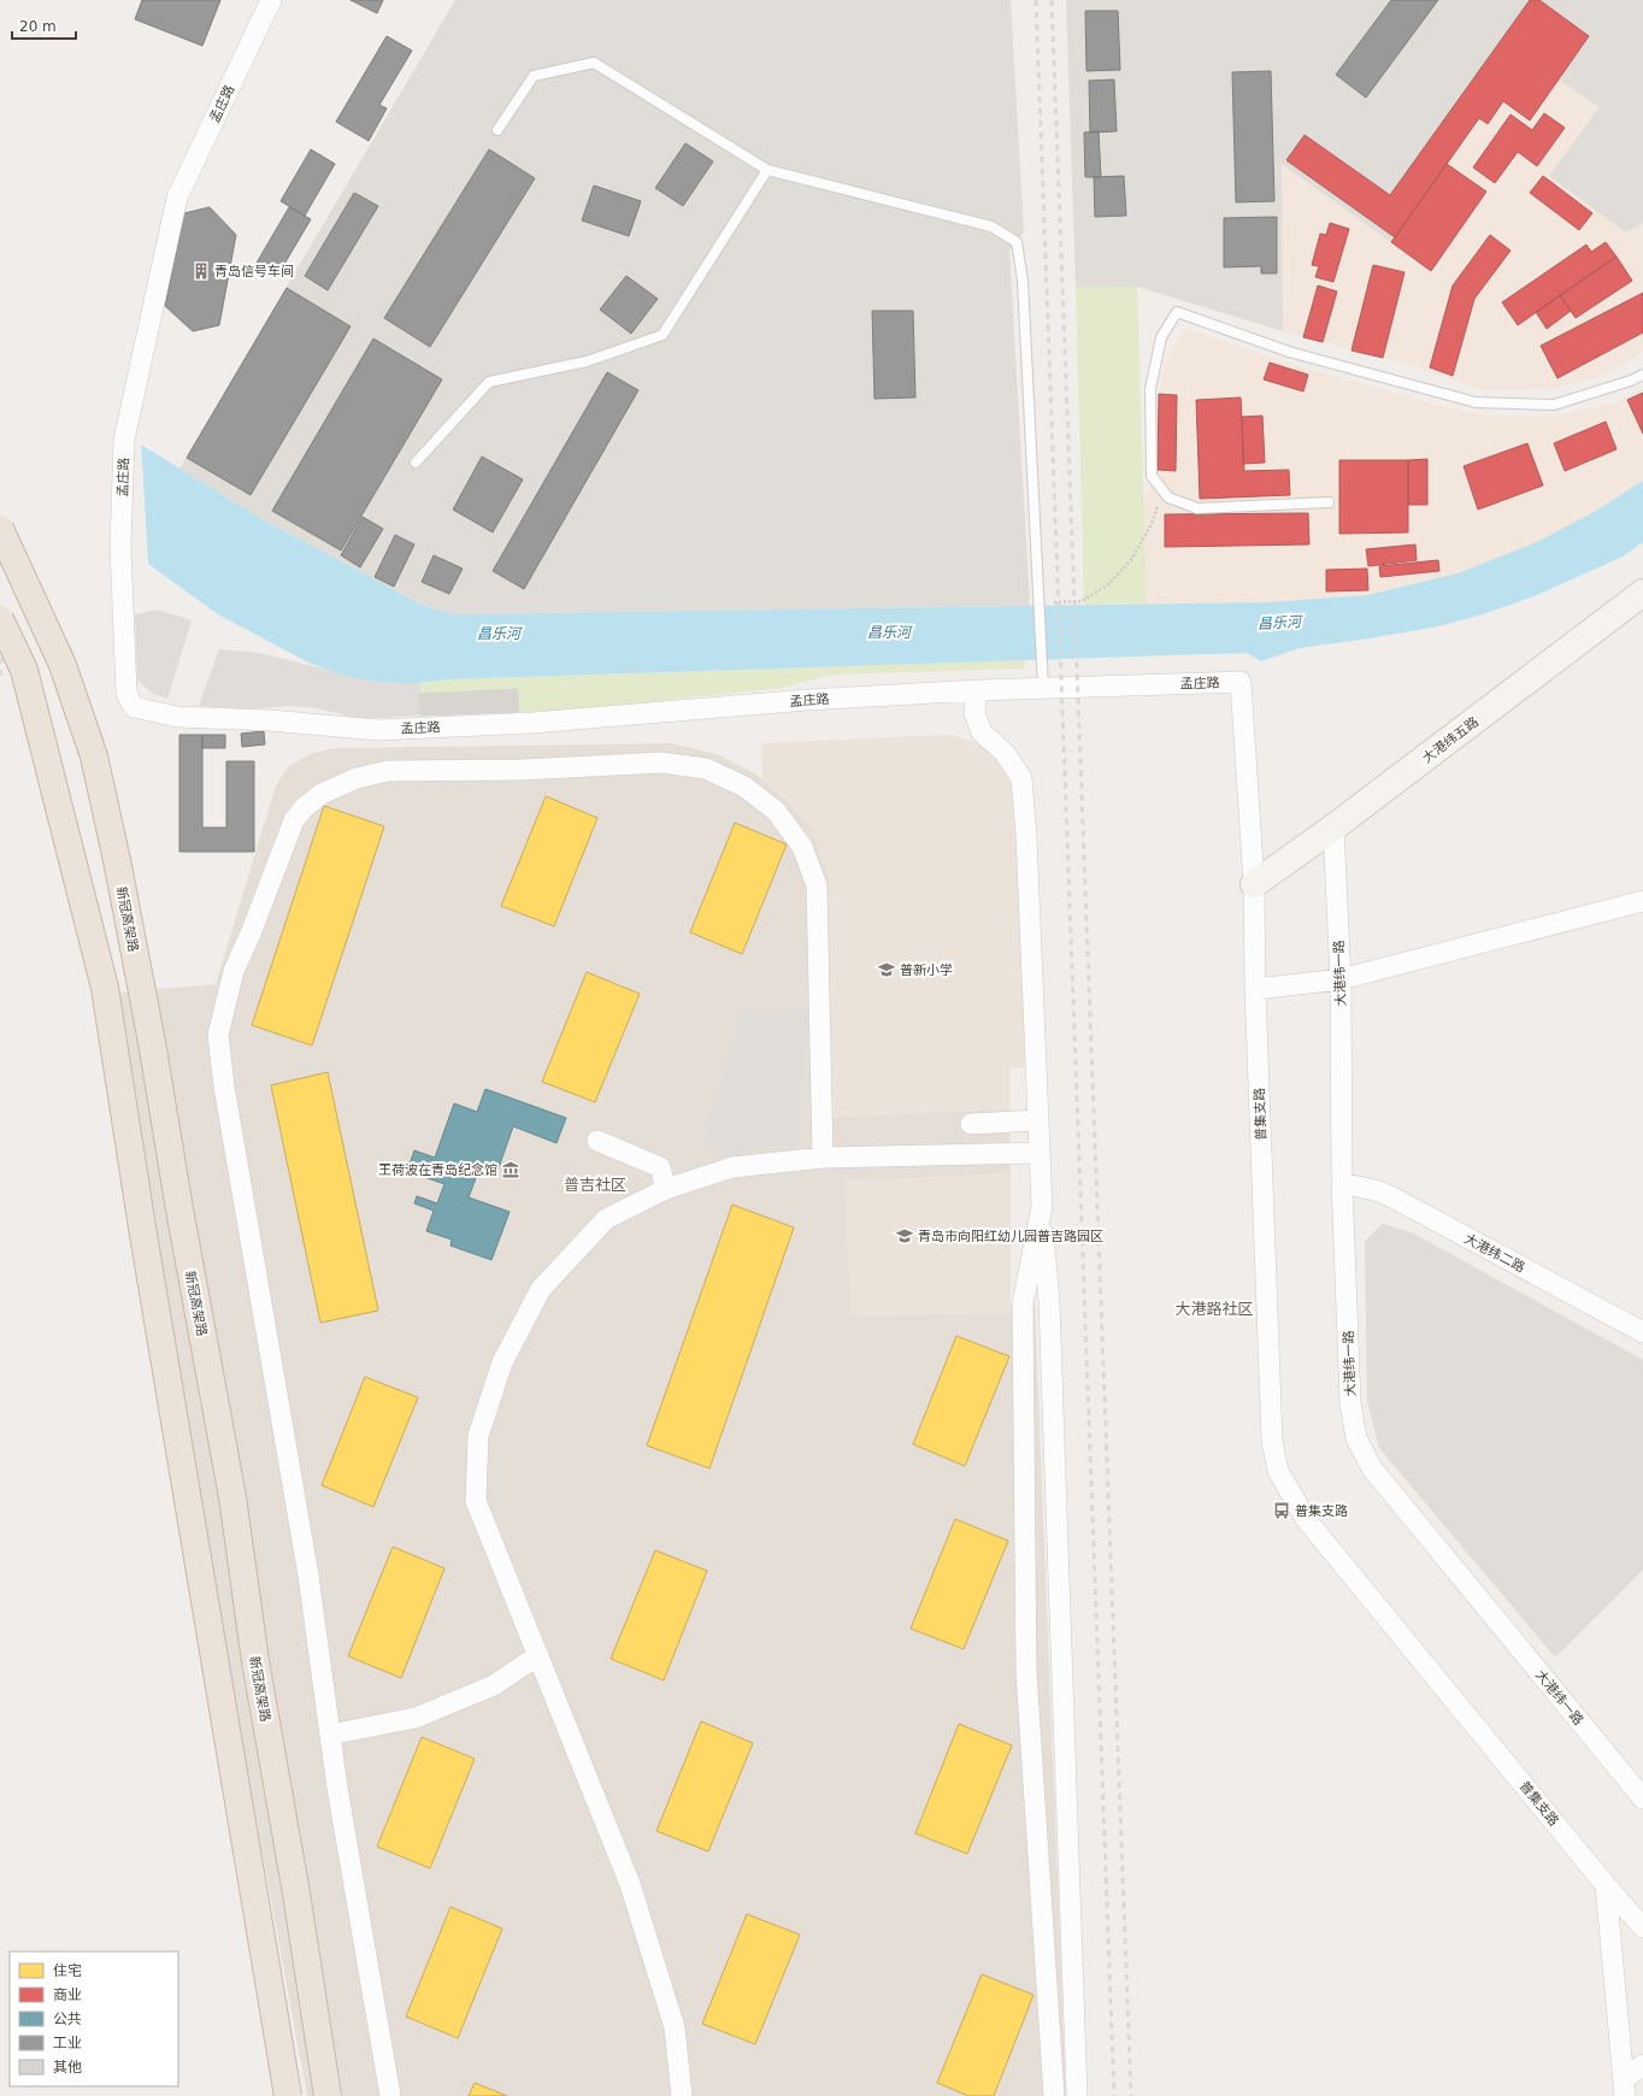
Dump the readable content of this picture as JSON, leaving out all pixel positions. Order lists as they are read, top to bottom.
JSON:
{
  "streets": {
    "highway": ["新冠高架路"],
    "street": [
      "孟庄路",
      "大港纬五路",
      "大港纬一路",
      "普集支路",
      "大港纬二路"
    ]
  },
  "crossings": [
    ["孟庄路", "大港纬五路"],
    ["孟庄路", "普集支路"],
    ["大港纬五路", "大港纬一路"],
    ["大港纬五路", "普集支路"],
    ["大港纬一路", "大港纬二路"]
  ],
  "districts": ["普吉社区", "大港路社区"],
  "water": ["昌乐河"],
  "places": {
    "building": ["青岛信号车间"],
    "school or university": ["普新小学", "青岛市向阳红幼儿园普吉路园区"],
    "museum": ["王荷波在青岛纪念馆"],
    "bus stop": ["普集支路"]
  },
  "legend": [
    "住宅",
    "商业",
    "公共",
    "工业",
    "其他"
  ],
  "scale_bar": "20 m"
}
